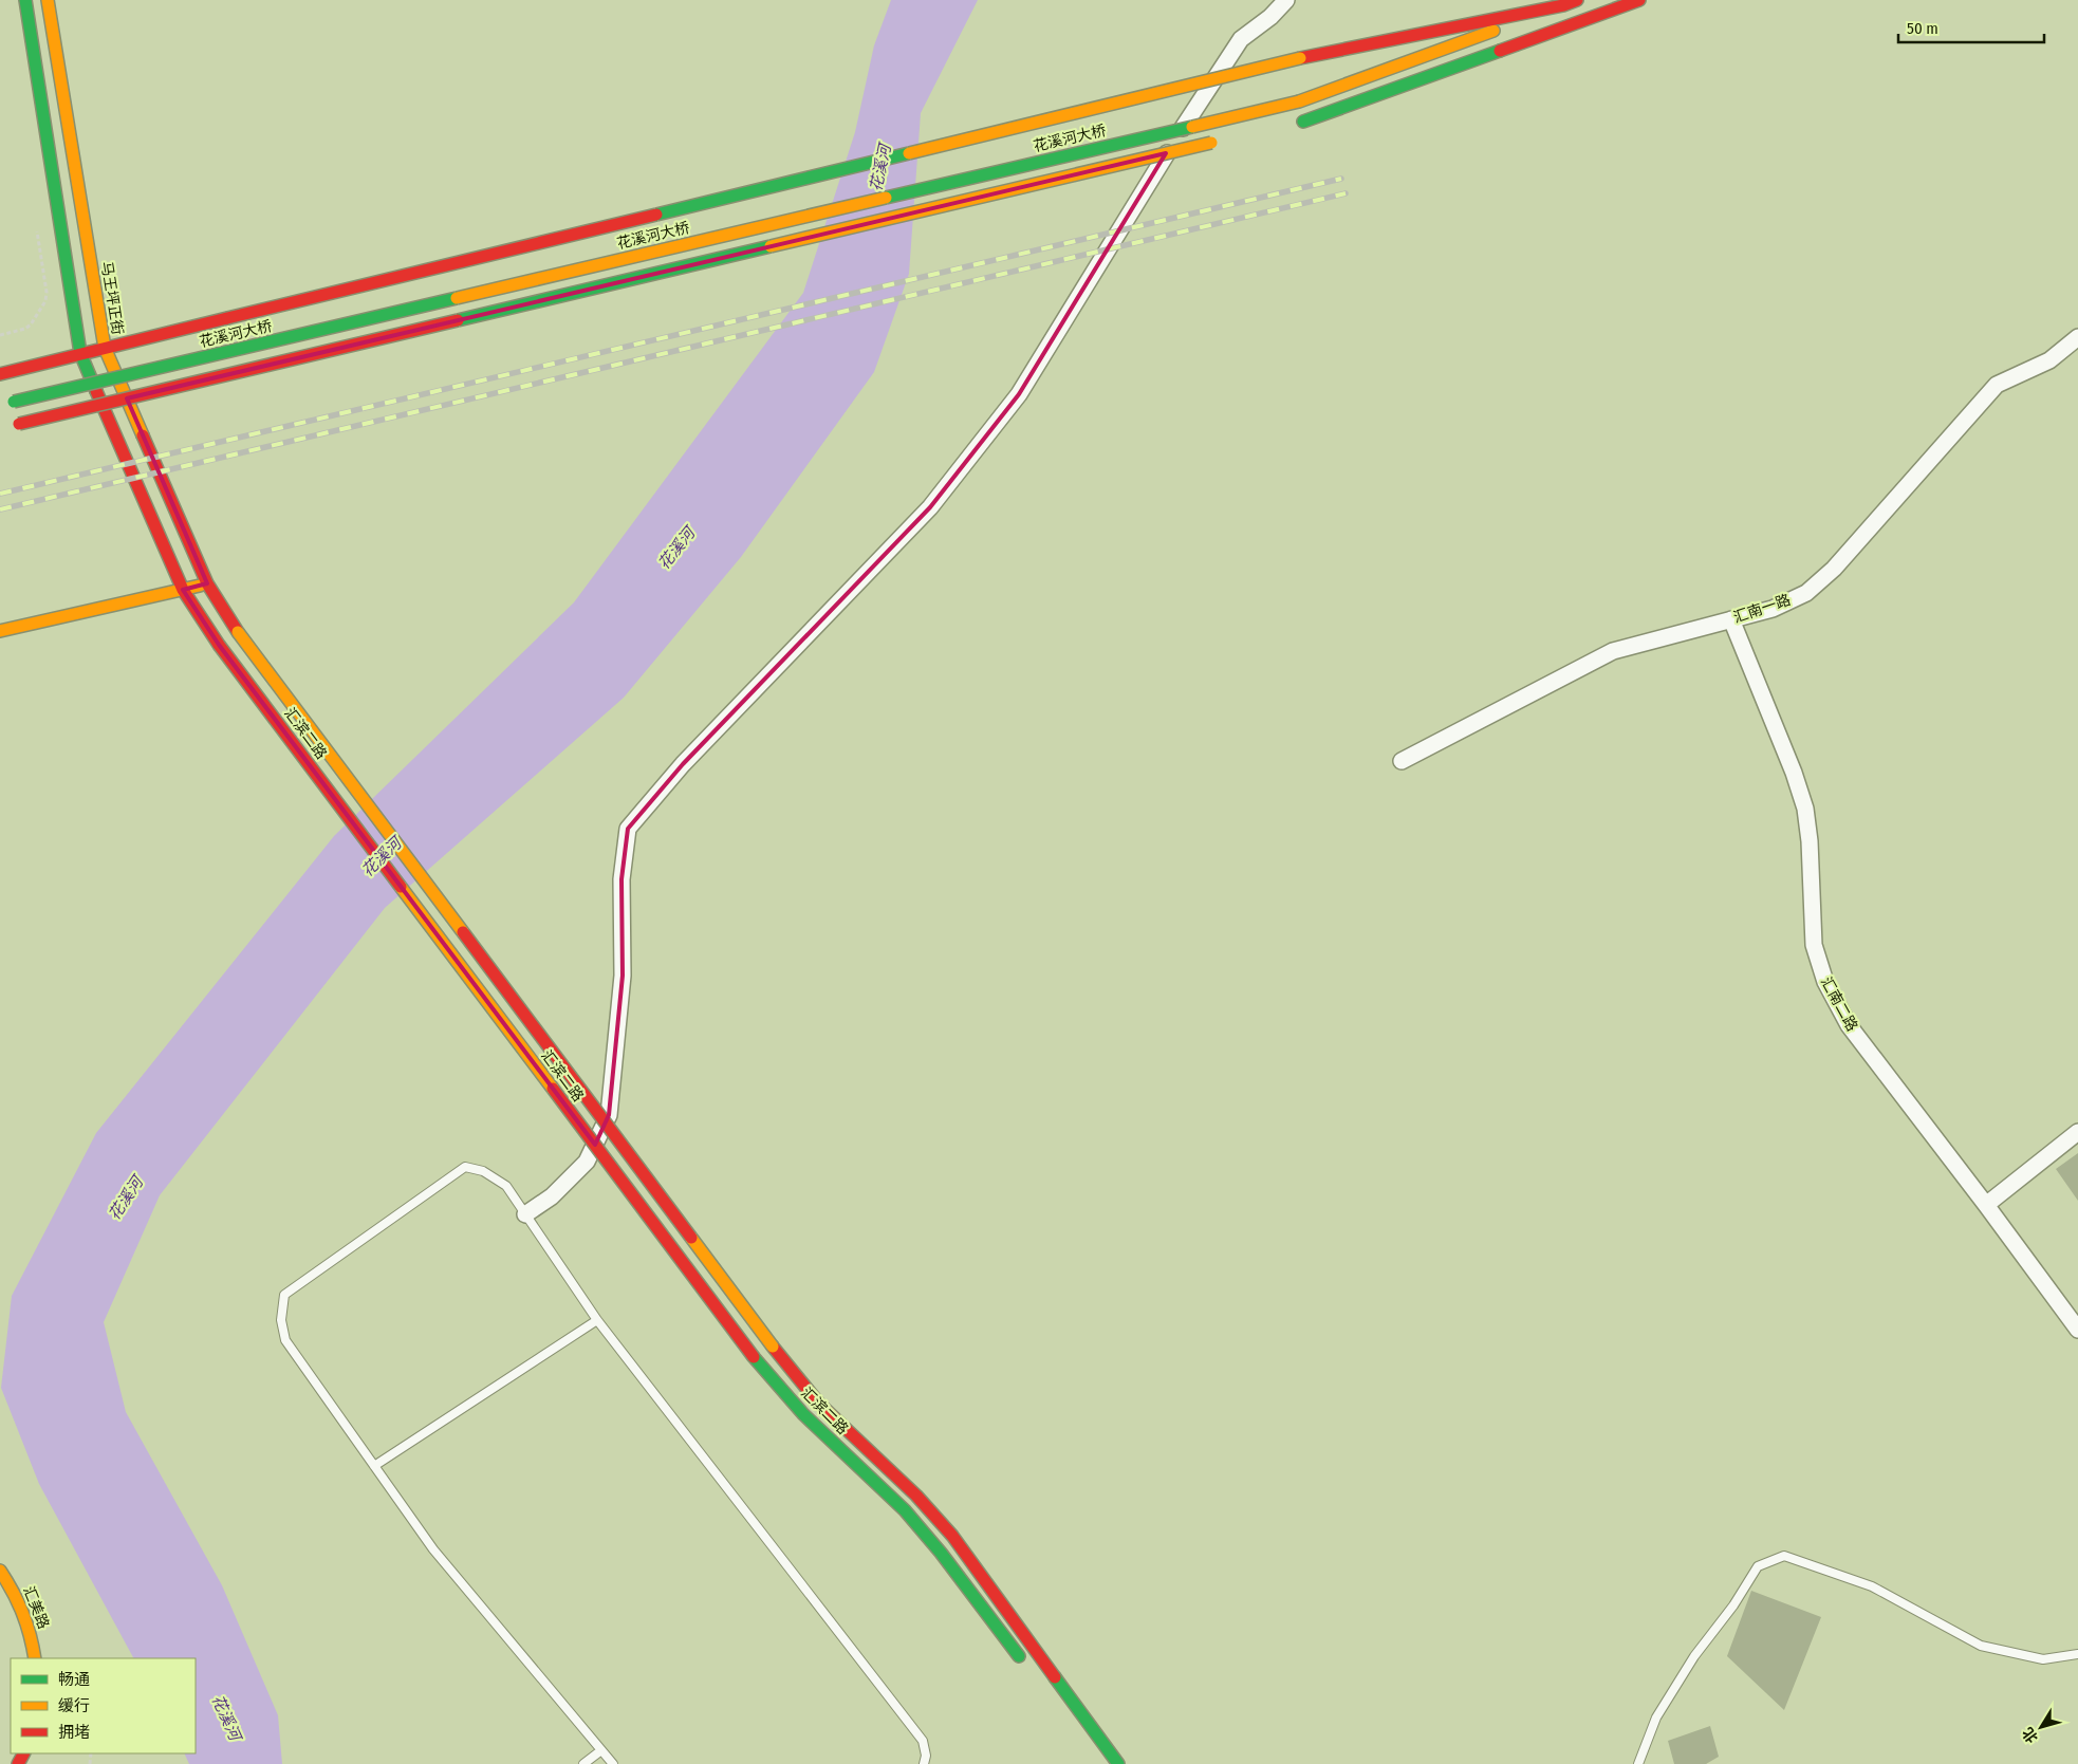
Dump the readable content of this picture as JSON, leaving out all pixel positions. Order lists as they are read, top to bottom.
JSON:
{
  "streets": {
    "main road": [
      "花溪河大桥",
      "马王坪正街",
      "汇滨二路",
      "汇美路"
    ],
    "street": ["汇南一路", "汇南二路"]
  },
  "crossings": [
    ["花溪河大桥", "马王坪正街"],
    ["花溪河大桥", "汇滨二路"],
    ["马王坪正街", "汇滨二路"],
    ["汇南一路", "汇南二路"]
  ],
  "water": ["花溪河"],
  "legend": ["畅通", "缓行", "拥堵"],
  "scale_bar": "50 m",
  "north": "bottom left"
}
